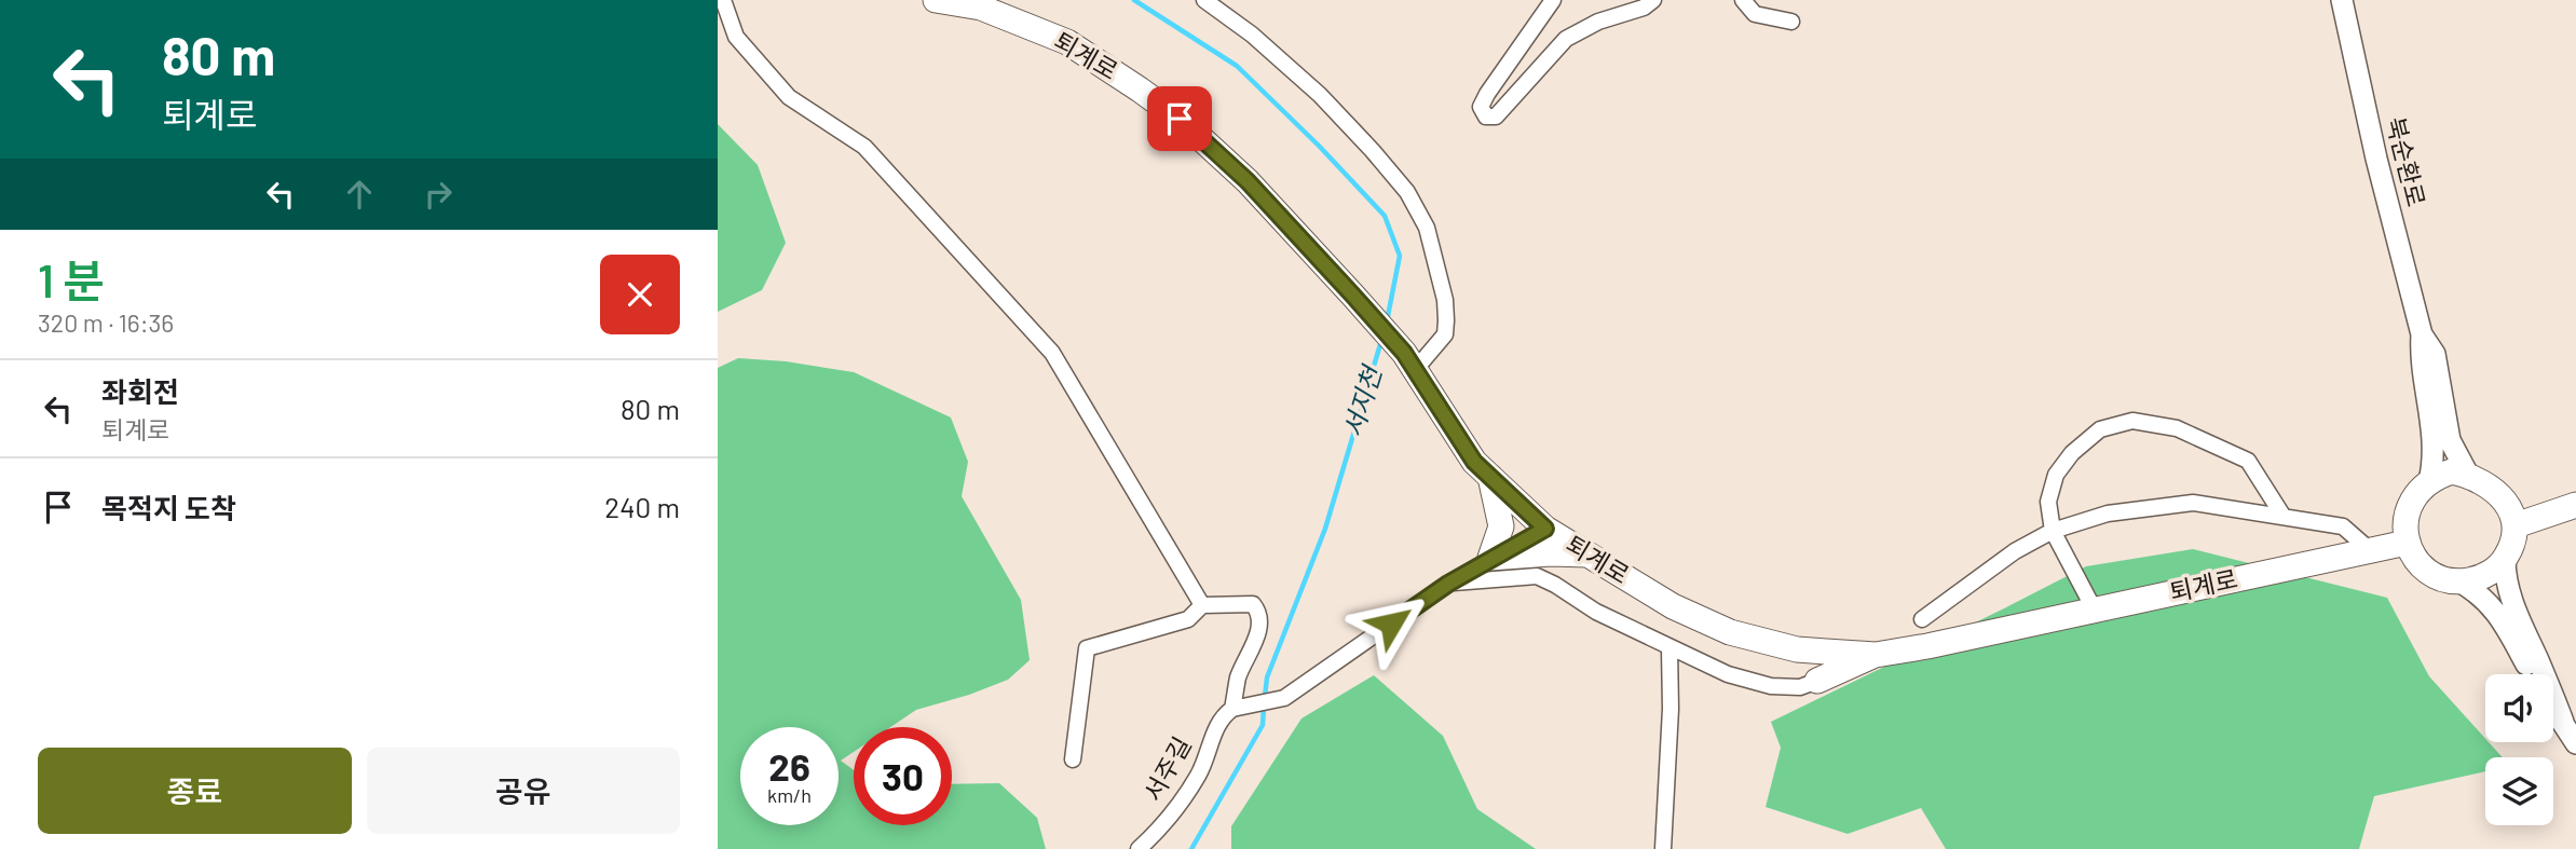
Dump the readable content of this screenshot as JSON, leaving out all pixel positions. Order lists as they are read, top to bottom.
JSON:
{
  "streets": {
    "main road": ["퇴계로"],
    "street": ["북순환로", "서주길"]
  },
  "crossings": [
    ["퇴계로", "북순환로"]
  ],
  "water": ["서지천"],
  "page": {
    "turn": ["80 m", "퇴계로"],
    "heading": ["1 분", "320 m · 16:36"],
    "list": [
      {
        "name": "좌회전",
        "note": "퇴계로",
        "value": "80 m"
      },
      {
        "name": "목적지 도착",
        "value": "240 m"
      }
    ],
    "speed": "26 km/h",
    "limit": "30",
    "buttons": ["종료", "공유"]
  }
}
